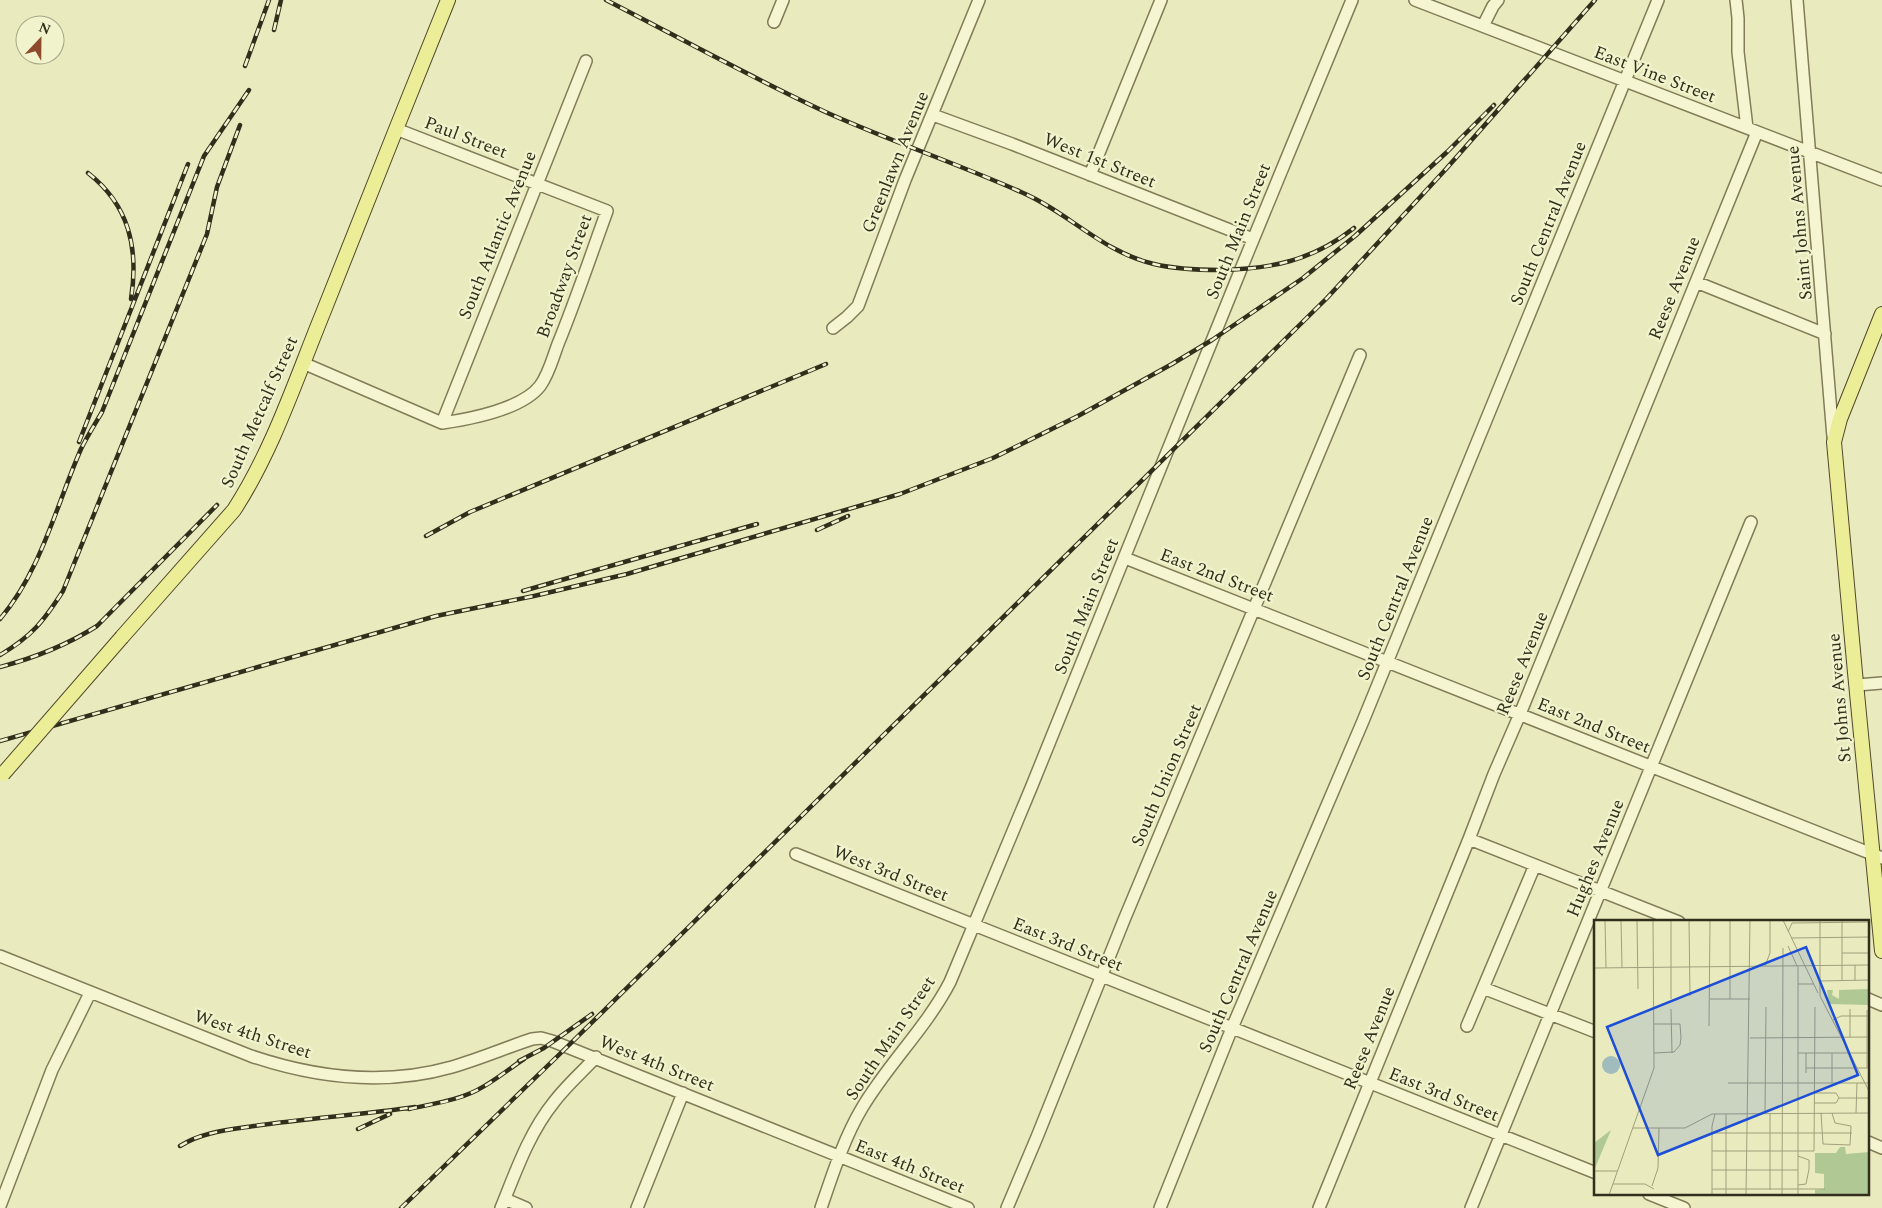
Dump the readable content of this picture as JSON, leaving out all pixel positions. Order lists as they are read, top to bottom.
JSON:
{
  "streets": {
    "main road": ["South Metcalf Street", "St Johns Avenue"],
    "street": [
      "East Vine Street",
      "Paul Street",
      "West 1st Street",
      "Greenlawn Avenue",
      "South Central Avenue",
      "Saint Johns Avenue",
      "South Main Street",
      "South Atlantic Avenue",
      "Broadway Street",
      "Reese Avenue",
      "East 2nd Street",
      "South Union Street",
      "Hughes Avenue",
      "West 3rd Street",
      "East 3rd Street",
      "West 4th Street",
      "East 4th Street"
    ]
  },
  "crossings": [
    ["East Vine Street", "South Central Avenue"],
    ["East Vine Street", "Saint Johns Avenue"],
    ["East Vine Street", "Reese Avenue"],
    ["Paul Street", "South Atlantic Avenue"],
    ["Paul Street", "Broadway Street"],
    ["Paul Street", "South Metcalf Street"],
    ["West 1st Street", "Greenlawn Avenue"],
    ["West 1st Street", "South Main Street"],
    ["South Central Avenue", "East 2nd Street"],
    ["South Central Avenue", "East 3rd Street"],
    ["Saint Johns Avenue", "St Johns Avenue"],
    ["South Main Street", "East 2nd Street"],
    ["South Main Street", "West 3rd Street"],
    ["South Main Street", "East 3rd Street"],
    ["South Main Street", "West 4th Street"],
    ["South Main Street", "East 4th Street"],
    ["South Atlantic Avenue", "Broadway Street"],
    ["Reese Avenue", "East 2nd Street"],
    ["Reese Avenue", "East 3rd Street"],
    ["East 2nd Street", "St Johns Avenue"],
    ["East 2nd Street", "South Union Street"],
    ["East 2nd Street", "Hughes Avenue"],
    ["South Union Street", "East 3rd Street"],
    ["Hughes Avenue", "East 3rd Street"],
    ["West 3rd Street", "East 3rd Street"],
    ["West 4th Street", "East 4th Street"]
  ],
  "north": "top"
}
